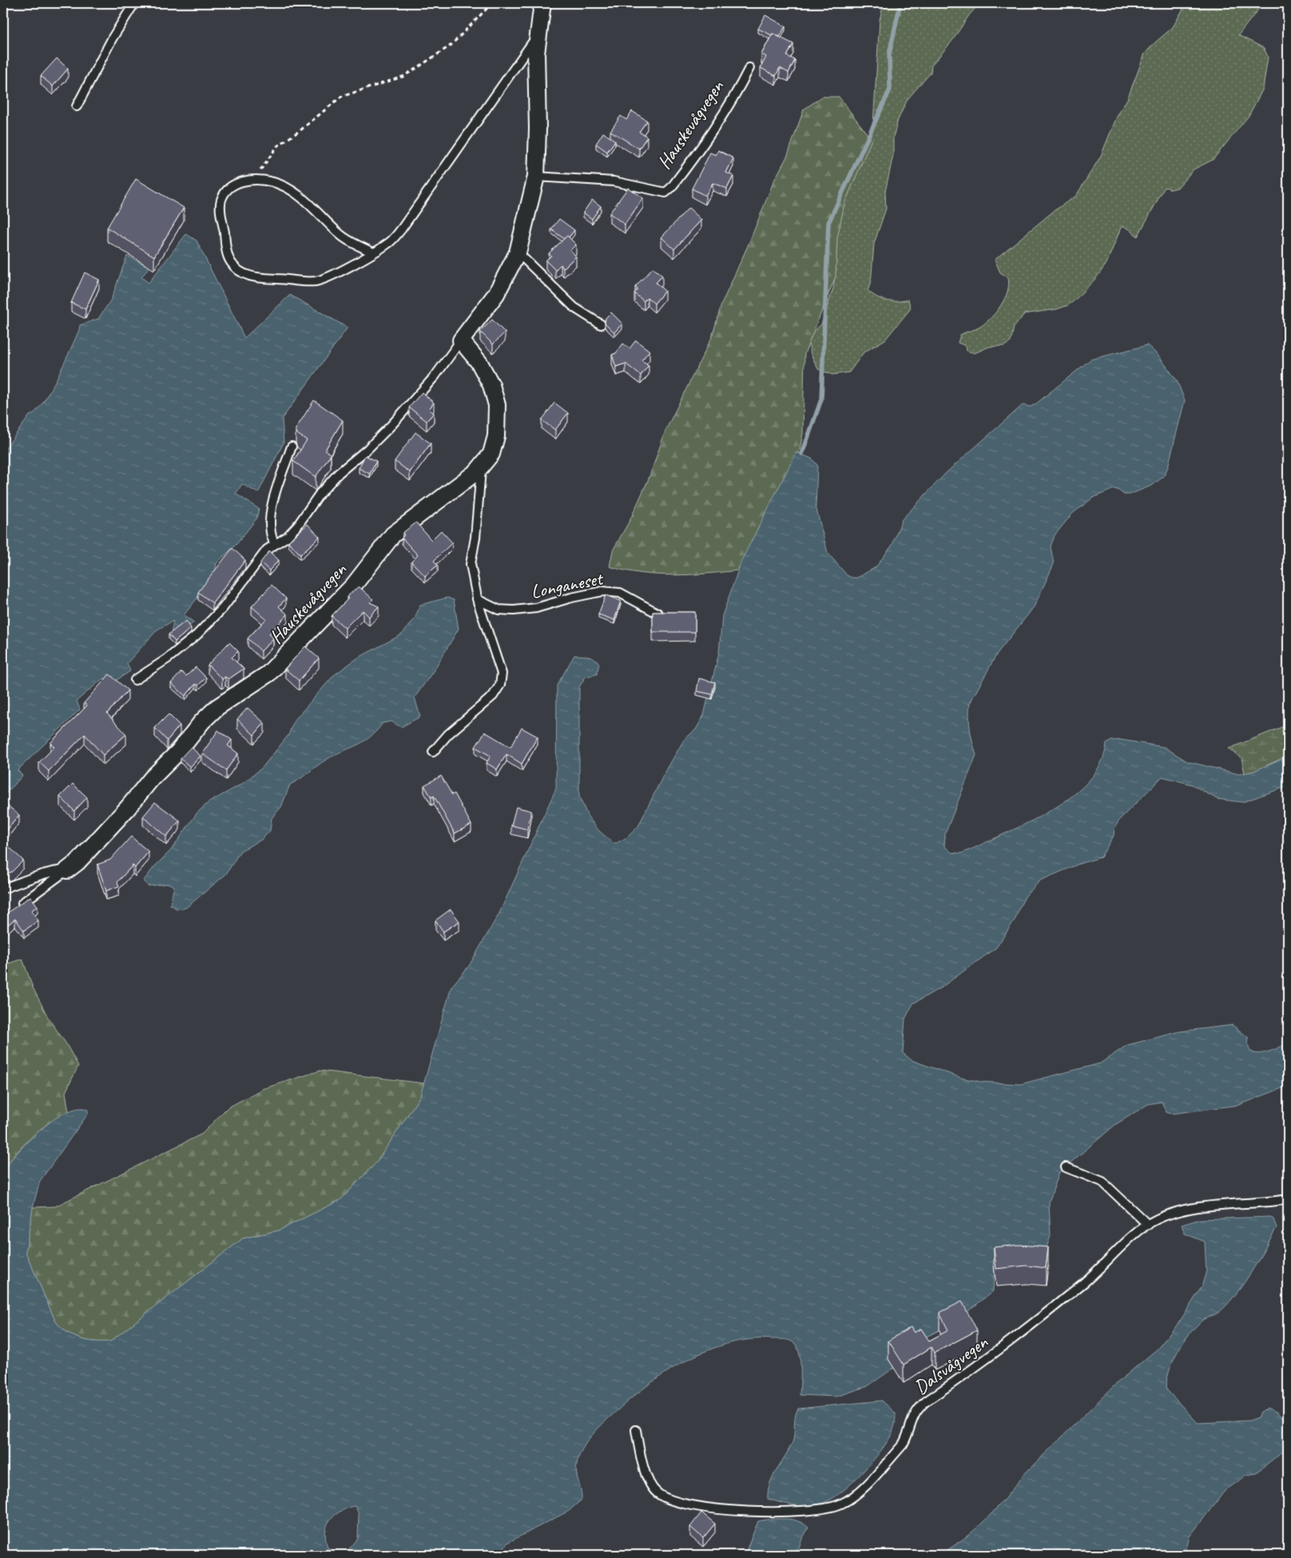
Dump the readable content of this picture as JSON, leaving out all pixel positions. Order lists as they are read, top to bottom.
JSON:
{
  "streets": {
    "street": ["Hauskevågvegen"],
    "lane": ["Longaneset", "Dalsvågvegen"]
  }
}
